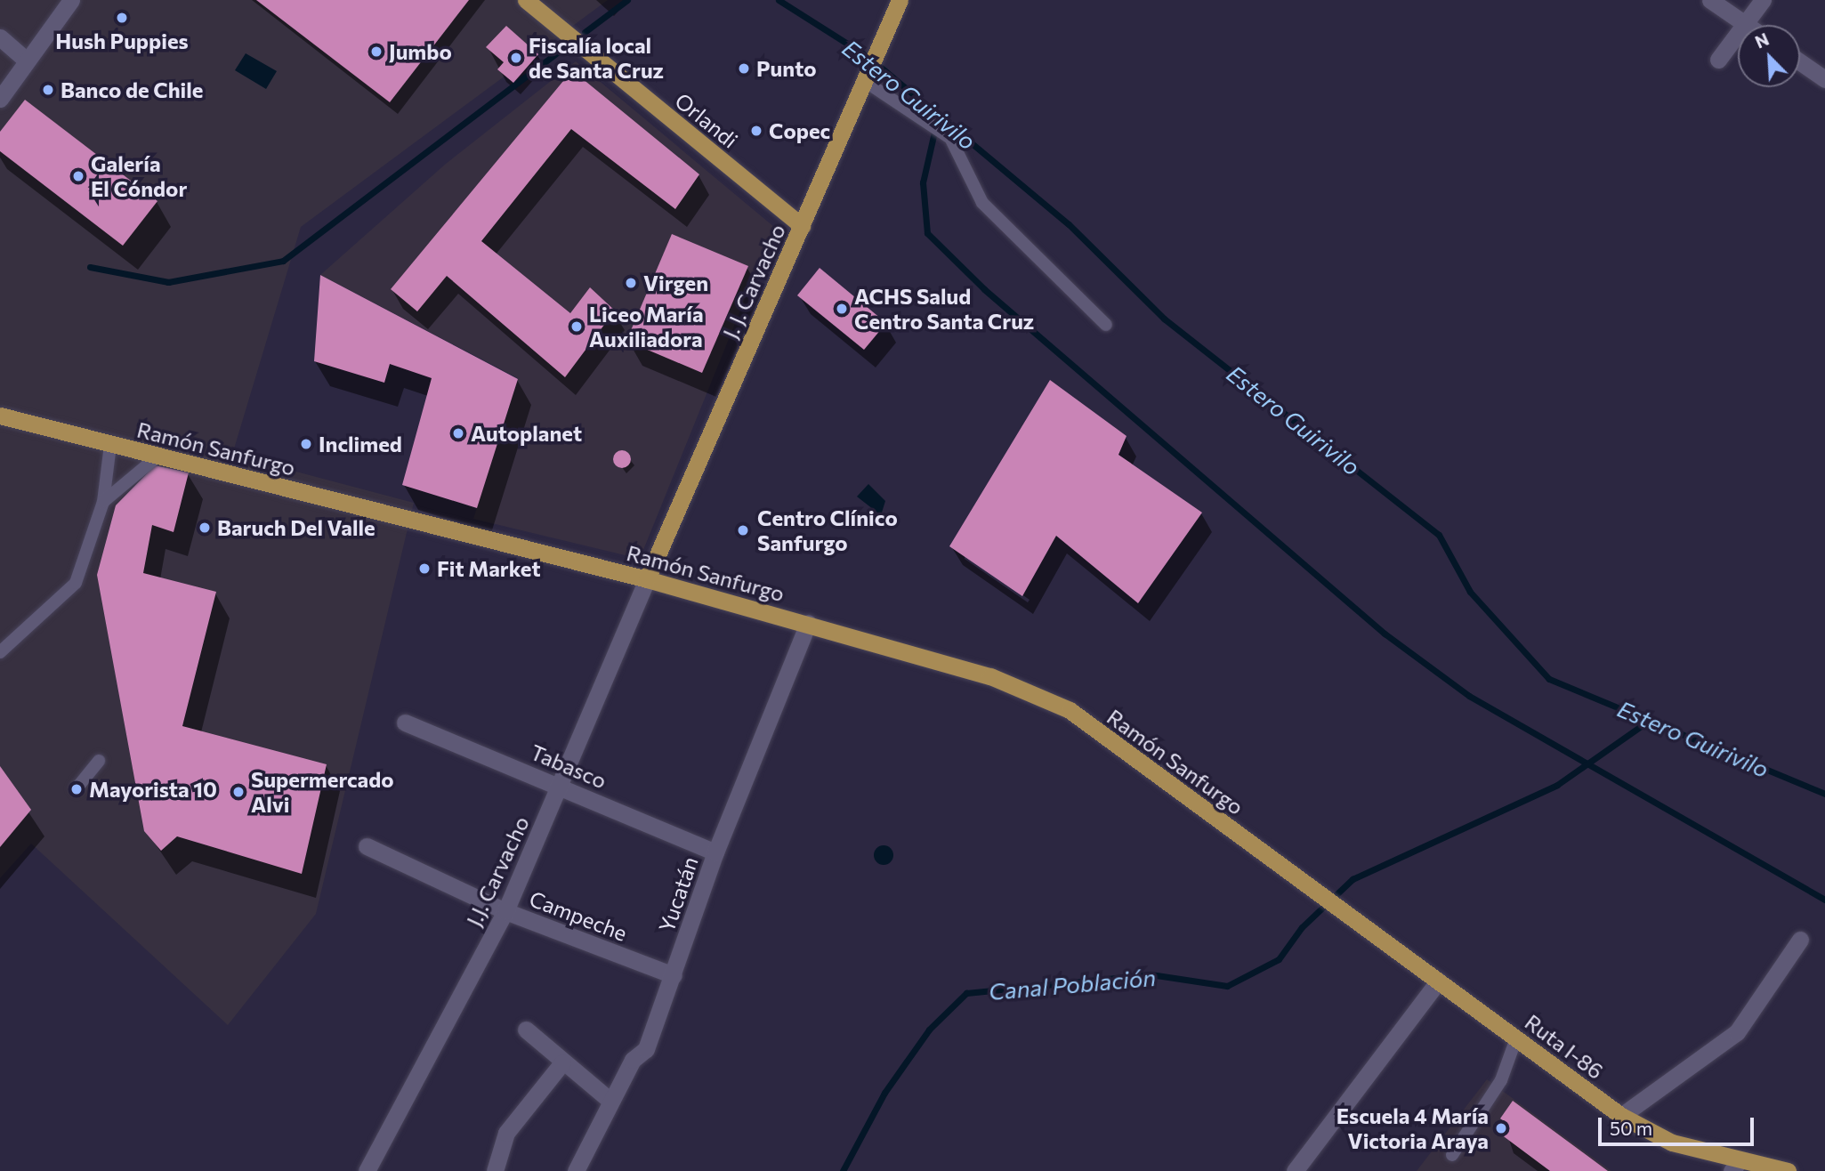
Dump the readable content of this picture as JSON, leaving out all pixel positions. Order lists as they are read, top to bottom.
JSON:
{
  "streets": {
    "main road": [
      "Orlandi",
      "J. J. Carvacho",
      "Ramón Sanfurgo",
      "Ruta I-86"
    ],
    "street": [
      "Tabasco",
      "J.J. Carvacho",
      "Yucatán",
      "Campeche"
    ]
  },
  "crossings": [
    ["Orlandi", "J. J. Carvacho"],
    ["J. J. Carvacho", "Ramón Sanfurgo"],
    ["J. J. Carvacho", "J.J. Carvacho"],
    ["Ramón Sanfurgo", "J.J. Carvacho"],
    ["Ramón Sanfurgo", "Yucatán"],
    ["Ramón Sanfurgo", "Ruta I-86"],
    ["Tabasco", "J.J. Carvacho"],
    ["Tabasco", "Yucatán"],
    ["J.J. Carvacho", "Campeche"],
    ["Yucatán", "Campeche"]
  ],
  "water": ["Estero Guirivilo", "Canal Población"],
  "places": [
    "Hush Puppies",
    "Jumbo",
    "Fiscalía local de Santa Cruz",
    "Punto",
    "Banco de Chile",
    "Copec",
    "Galería El Cóndor",
    "Virgen",
    "ACHS Salud Centro Santa Cruz",
    "Liceo María Auxiliadora",
    "Autoplanet",
    "Inclimed",
    "Baruch Del Valle",
    "Centro Clínico Sanfurgo",
    "Fit Market",
    "Mayorista 10",
    "Supermercado Alvi",
    "Escuela 4 María Victoria Araya"
  ],
  "scale_bar": "50 m",
  "north": "top left"
}
